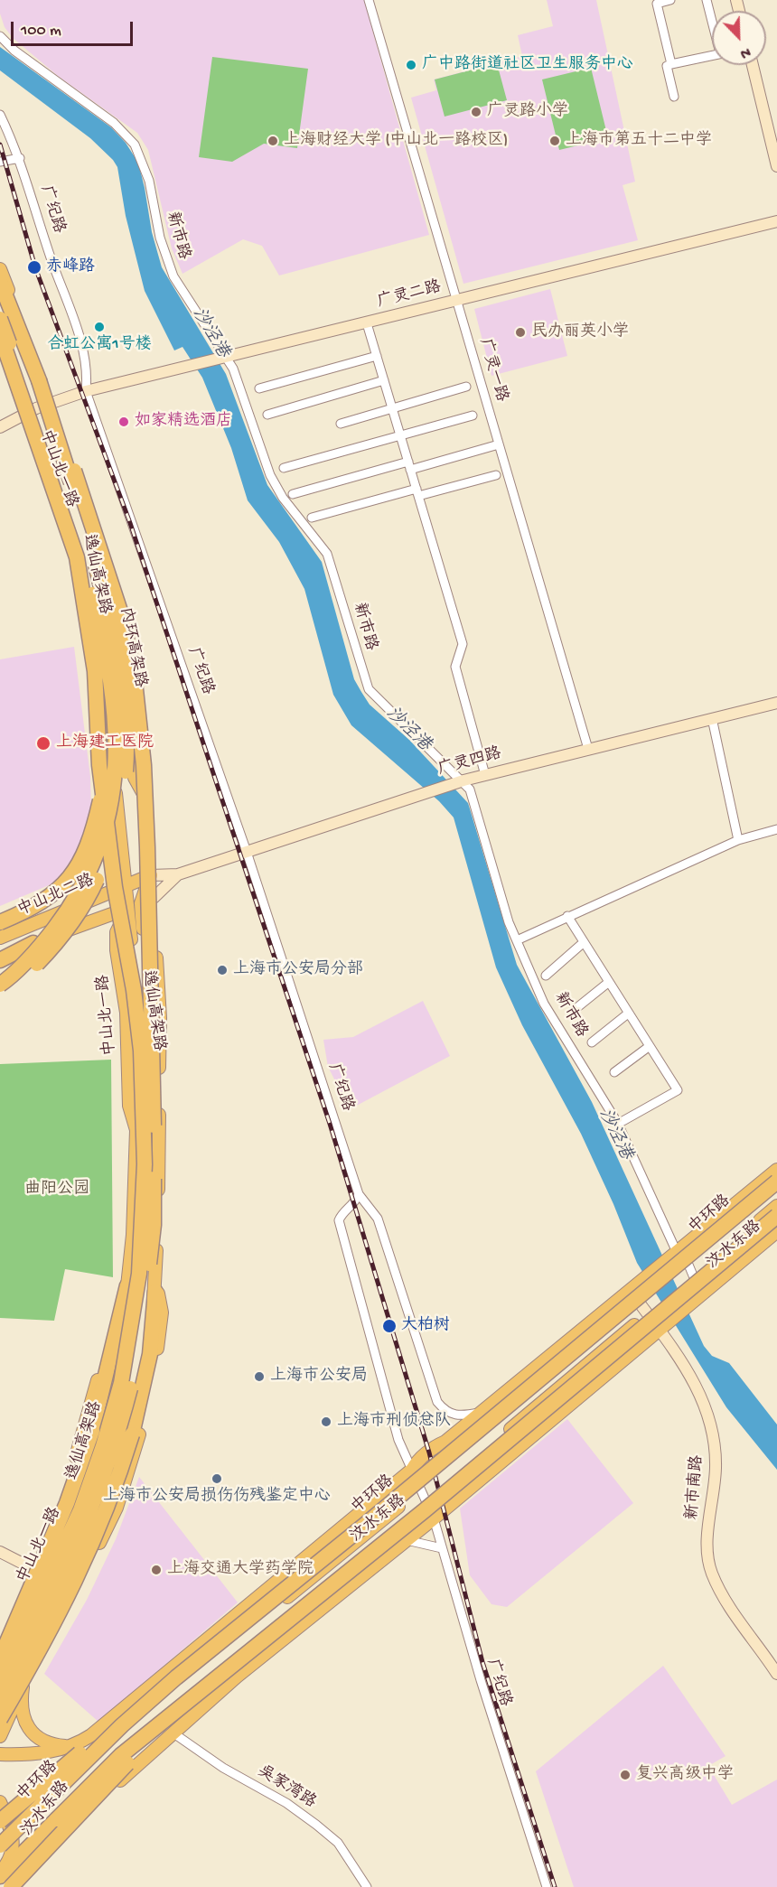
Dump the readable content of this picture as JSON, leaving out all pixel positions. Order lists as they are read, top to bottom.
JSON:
{
  "streets": {
    "highway": ["逸仙高架路", "内环高架路", "中环路"],
    "main road": ["中山北一路", "中山北二路", "汶水东路"],
    "street": [
      "广纪路",
      "新市路",
      "广灵二路",
      "广灵一路",
      "广灵四路",
      "新市南路",
      "吴家湾路"
    ]
  },
  "crossings": [
    ["广纪路", "广灵二路"],
    ["广纪路", "广灵四路"],
    ["广纪路", "汶水东路"],
    ["新市路", "广灵二路"],
    ["新市路", "广灵四路"],
    ["新市路", "汶水东路"],
    ["广灵二路", "广灵一路"],
    ["广灵二路", "中山北一路"],
    ["广灵一路", "广灵四路"],
    ["中山北一路", "内环高架路"],
    ["中山北一路", "广灵四路"],
    ["中山北一路", "中山北二路"],
    ["逸仙高架路", "内环高架路"],
    ["广灵四路", "中山北二路"],
    ["汶水东路", "新市南路"],
    ["汶水东路", "吴家湾路"]
  ],
  "water": ["沙泾港"],
  "parks": ["曲阳公园"],
  "places": [
    "广中路街道社区卫生服务中心",
    "广灵路小学",
    "上海财经大学 (中山北一路校区)",
    "上海市第五十二中学",
    "赤峰路",
    "合虹公寓1号楼",
    "民办丽英小学",
    "如家精选酒店",
    "上海建工医院",
    "上海市公安局分部",
    "大柏树",
    "上海市公安局",
    "上海市刑侦总队",
    "上海市公安局损伤伤残鉴定中心",
    "上海交通大学药学院",
    "复兴高级中学"
  ],
  "scale_bar": "100 m",
  "north": "bottom right"
}
